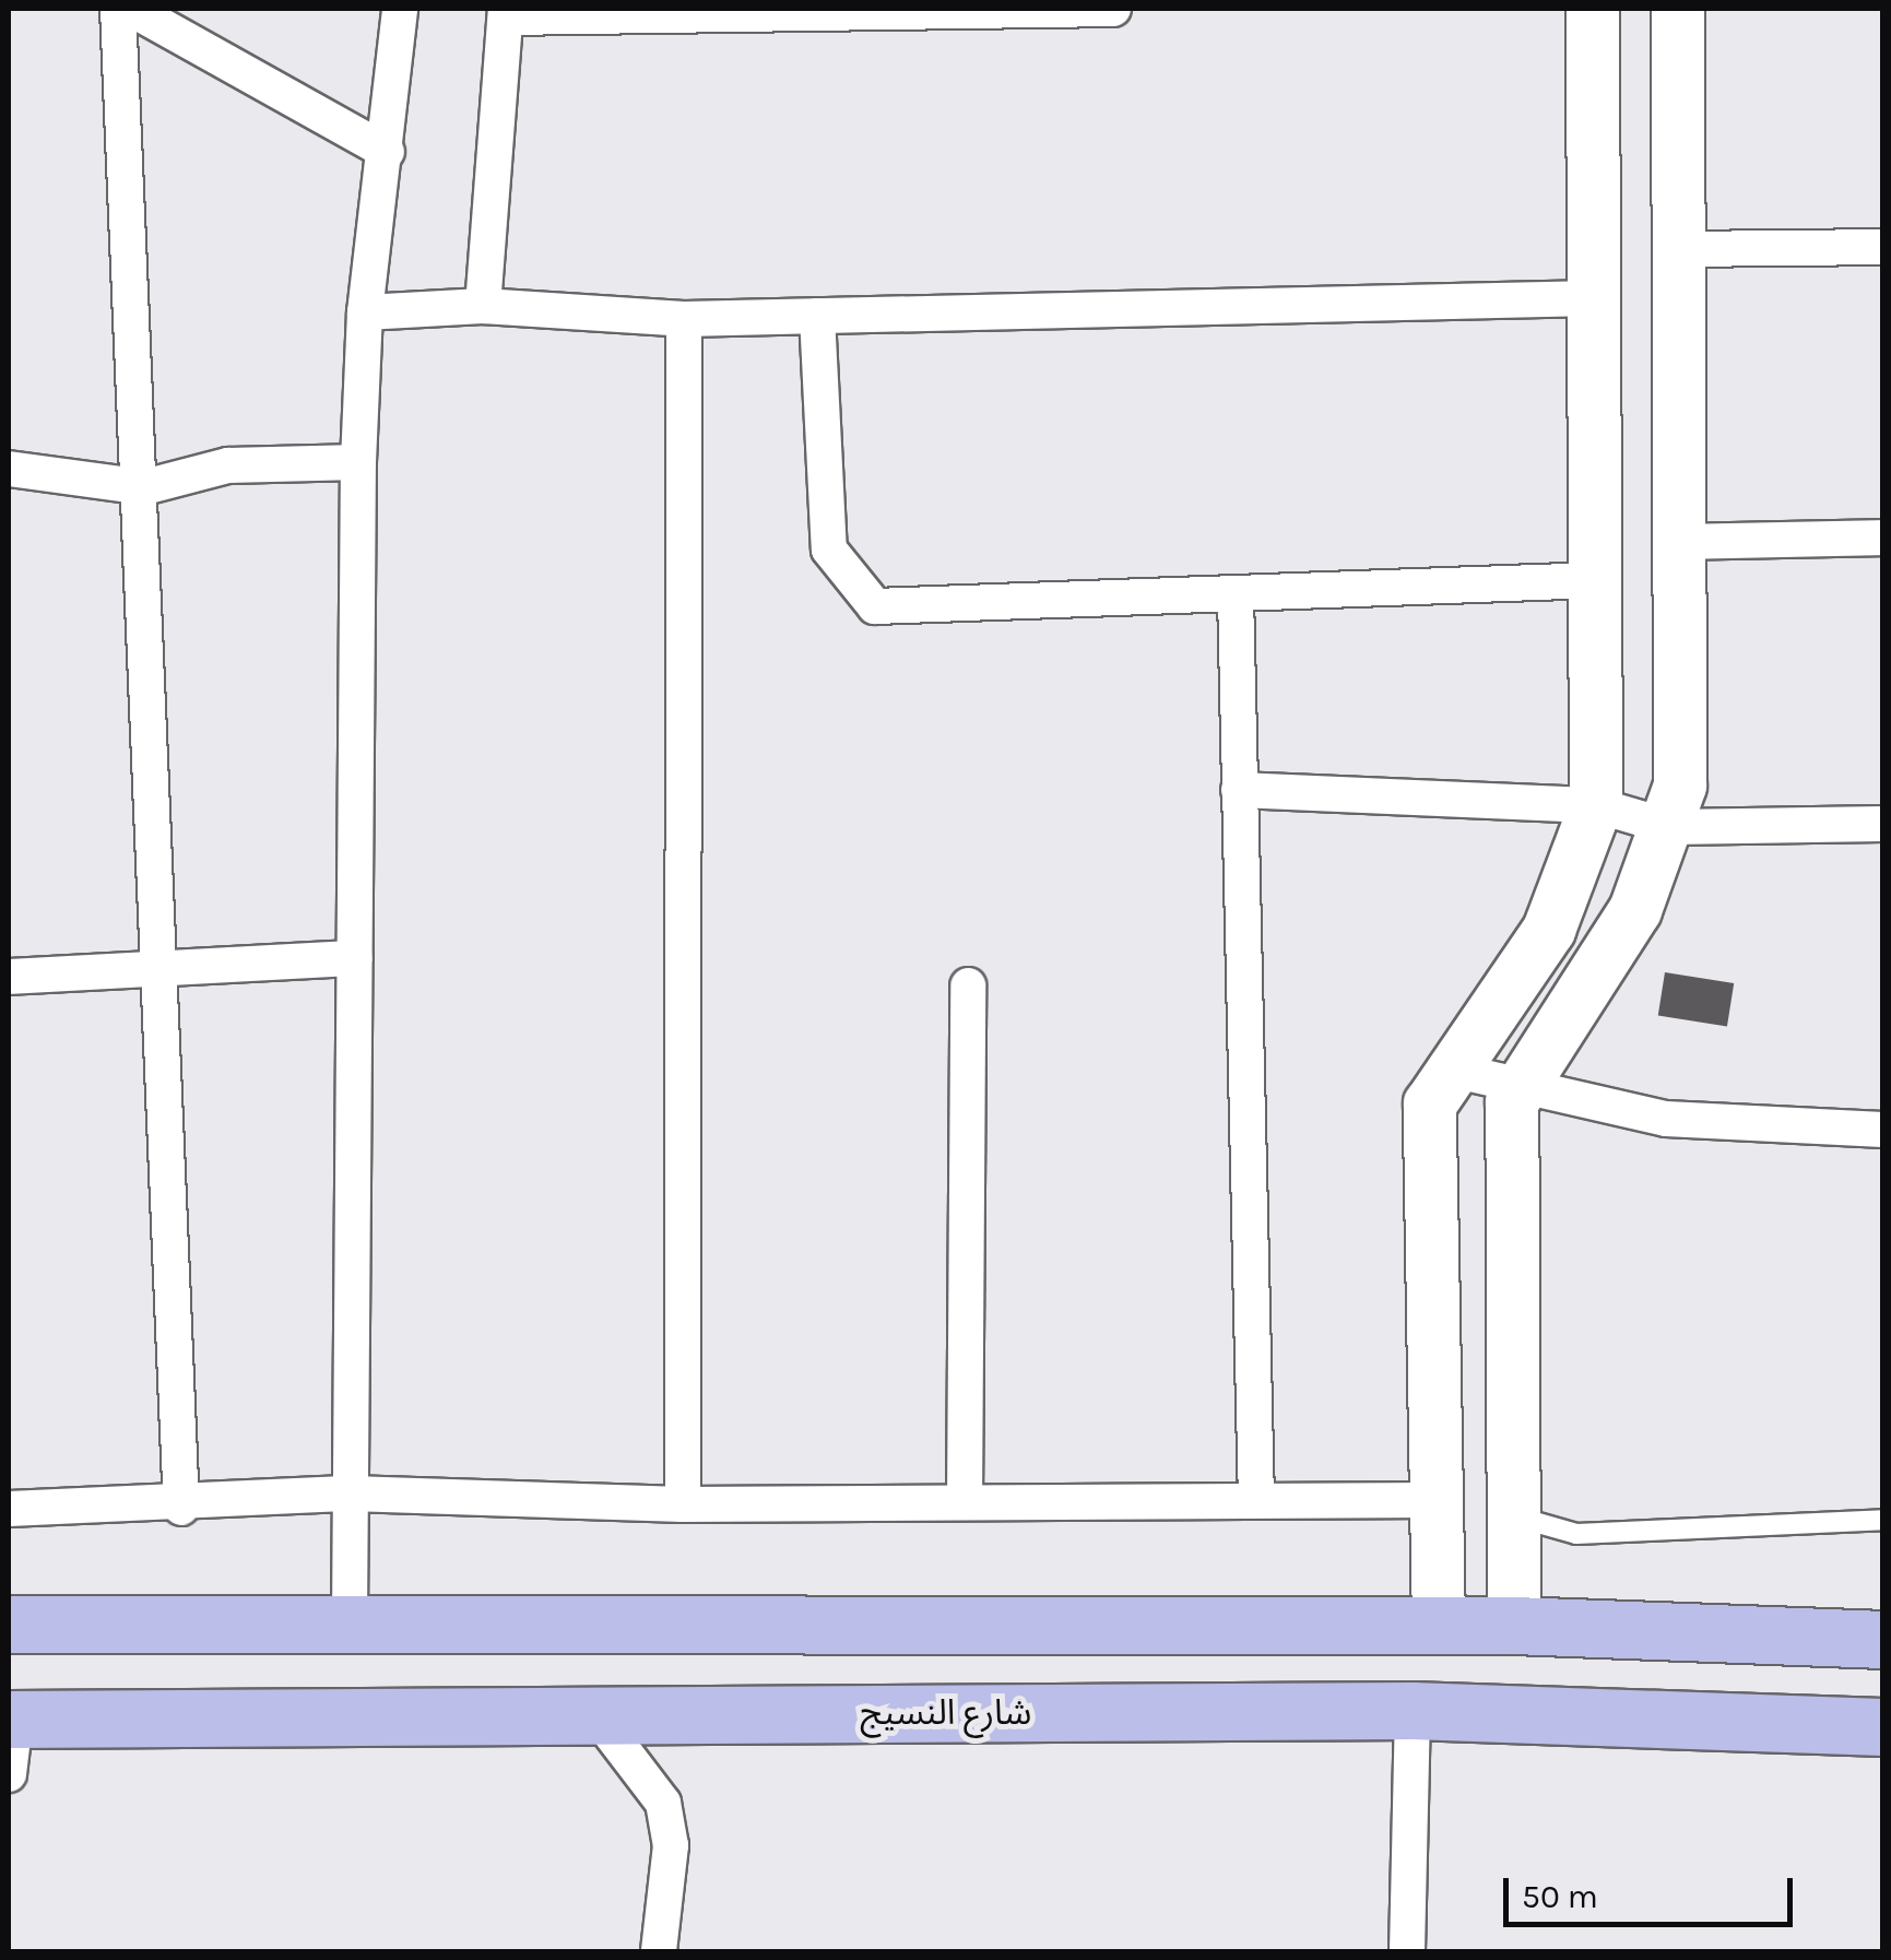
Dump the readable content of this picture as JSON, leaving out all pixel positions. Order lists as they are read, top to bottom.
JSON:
{
  "streets": {
    "main road": ["شارع النسيج"]
  },
  "scale_bar": "50 m"
}
